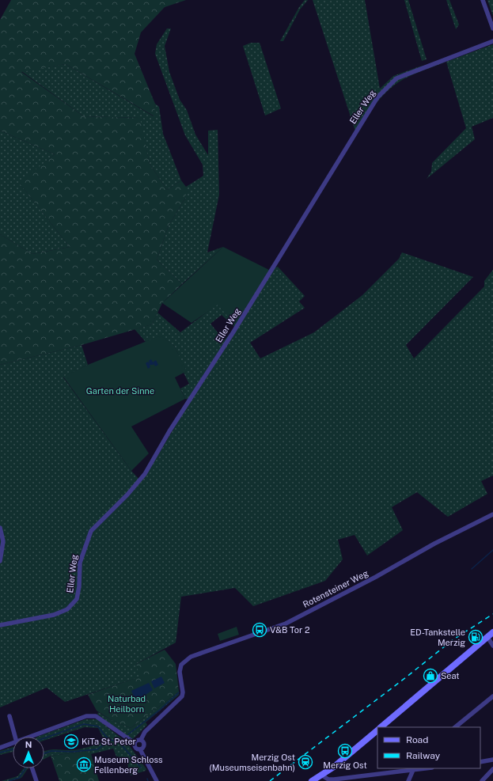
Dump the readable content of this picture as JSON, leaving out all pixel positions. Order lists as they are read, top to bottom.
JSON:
{
  "streets": {
    "street": ["Eller Weg", "Rotensteiner Weg"]
  },
  "parks": ["Garten der Sinne", "Naturbad Heilborn"],
  "places": {
    "bus stop": ["V&B Tor 2", "Merzig Ost"],
    "fuel station": ["ED-Tankstelle Merzig"],
    "shop": ["Seat"],
    "school or university": ["KiTa St. Peter"],
    "station": ["Merzig Ost (Museumseisenbahn)"],
    "museum": ["Museum Schloss Fellenberg"]
  },
  "legend": ["Road", "Railway"],
  "north": "top"
}
